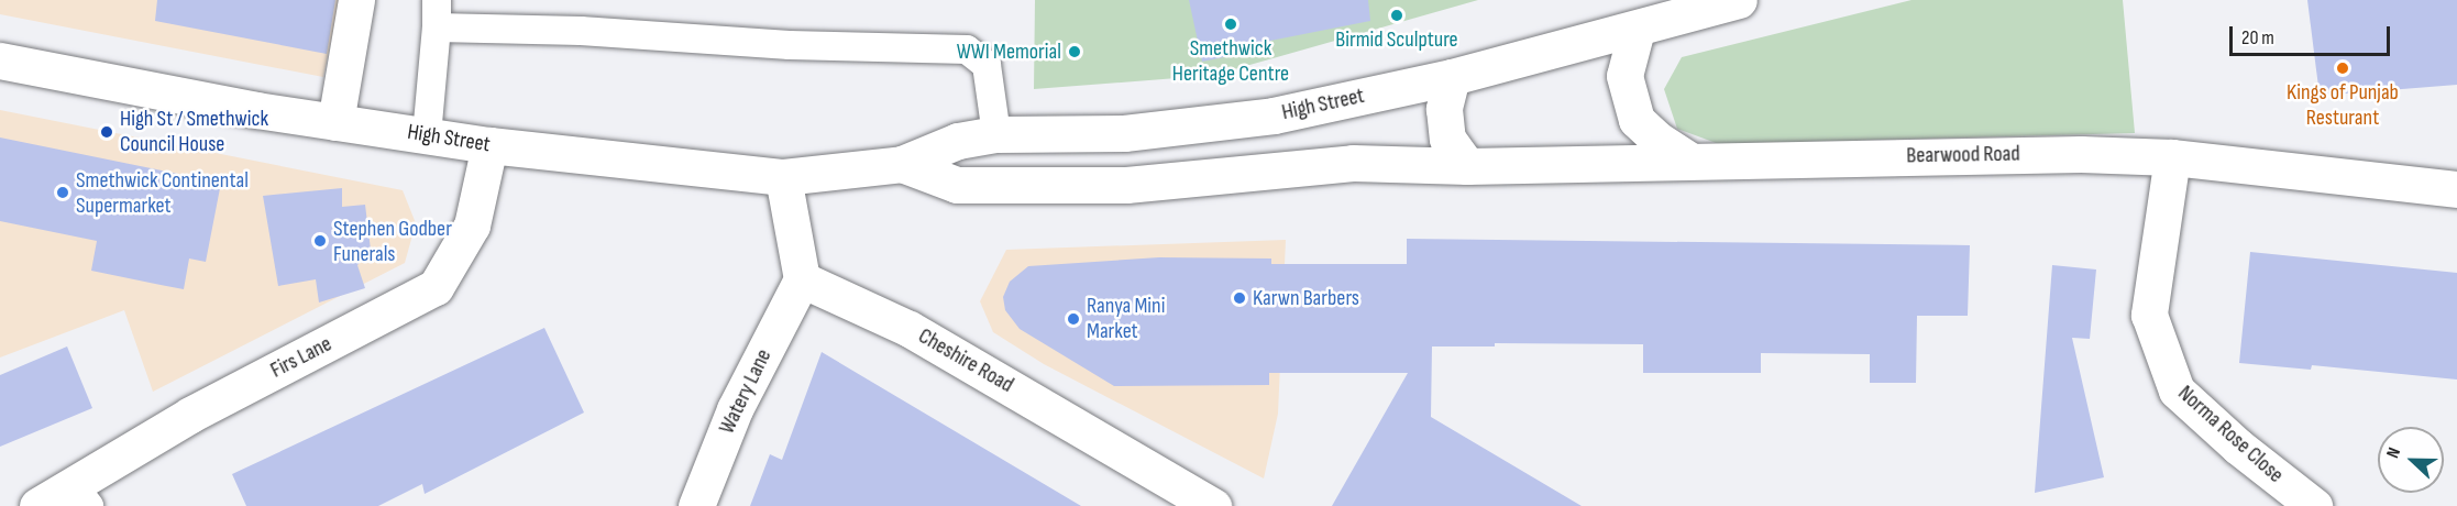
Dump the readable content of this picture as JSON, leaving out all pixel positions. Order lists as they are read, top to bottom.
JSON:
{
  "streets": {
    "main road": [
      "High Street",
      "Bearwood Road",
      "Firs Lane",
      "Cheshire Road",
      "Watery Lane",
      "Norma Rose Close"
    ]
  },
  "crossings": [
    ["High Street", "Bearwood Road"],
    ["High Street", "Firs Lane"],
    ["Bearwood Road", "Norma Rose Close"],
    ["Cheshire Road", "Watery Lane"]
  ],
  "places": [
    "Birmid Sculpture",
    "Smethwick Heritage Centre",
    "WWI Memorial",
    "Kings of Punjab Resturant",
    "High St / Smethwick Council House",
    "Smethwick Continental Supermarket",
    "Stephen Godber Funerals",
    "Karwn Barbers",
    "Ranya Mini Market"
  ],
  "scale_bar": "20 m",
  "north": "left"
}
